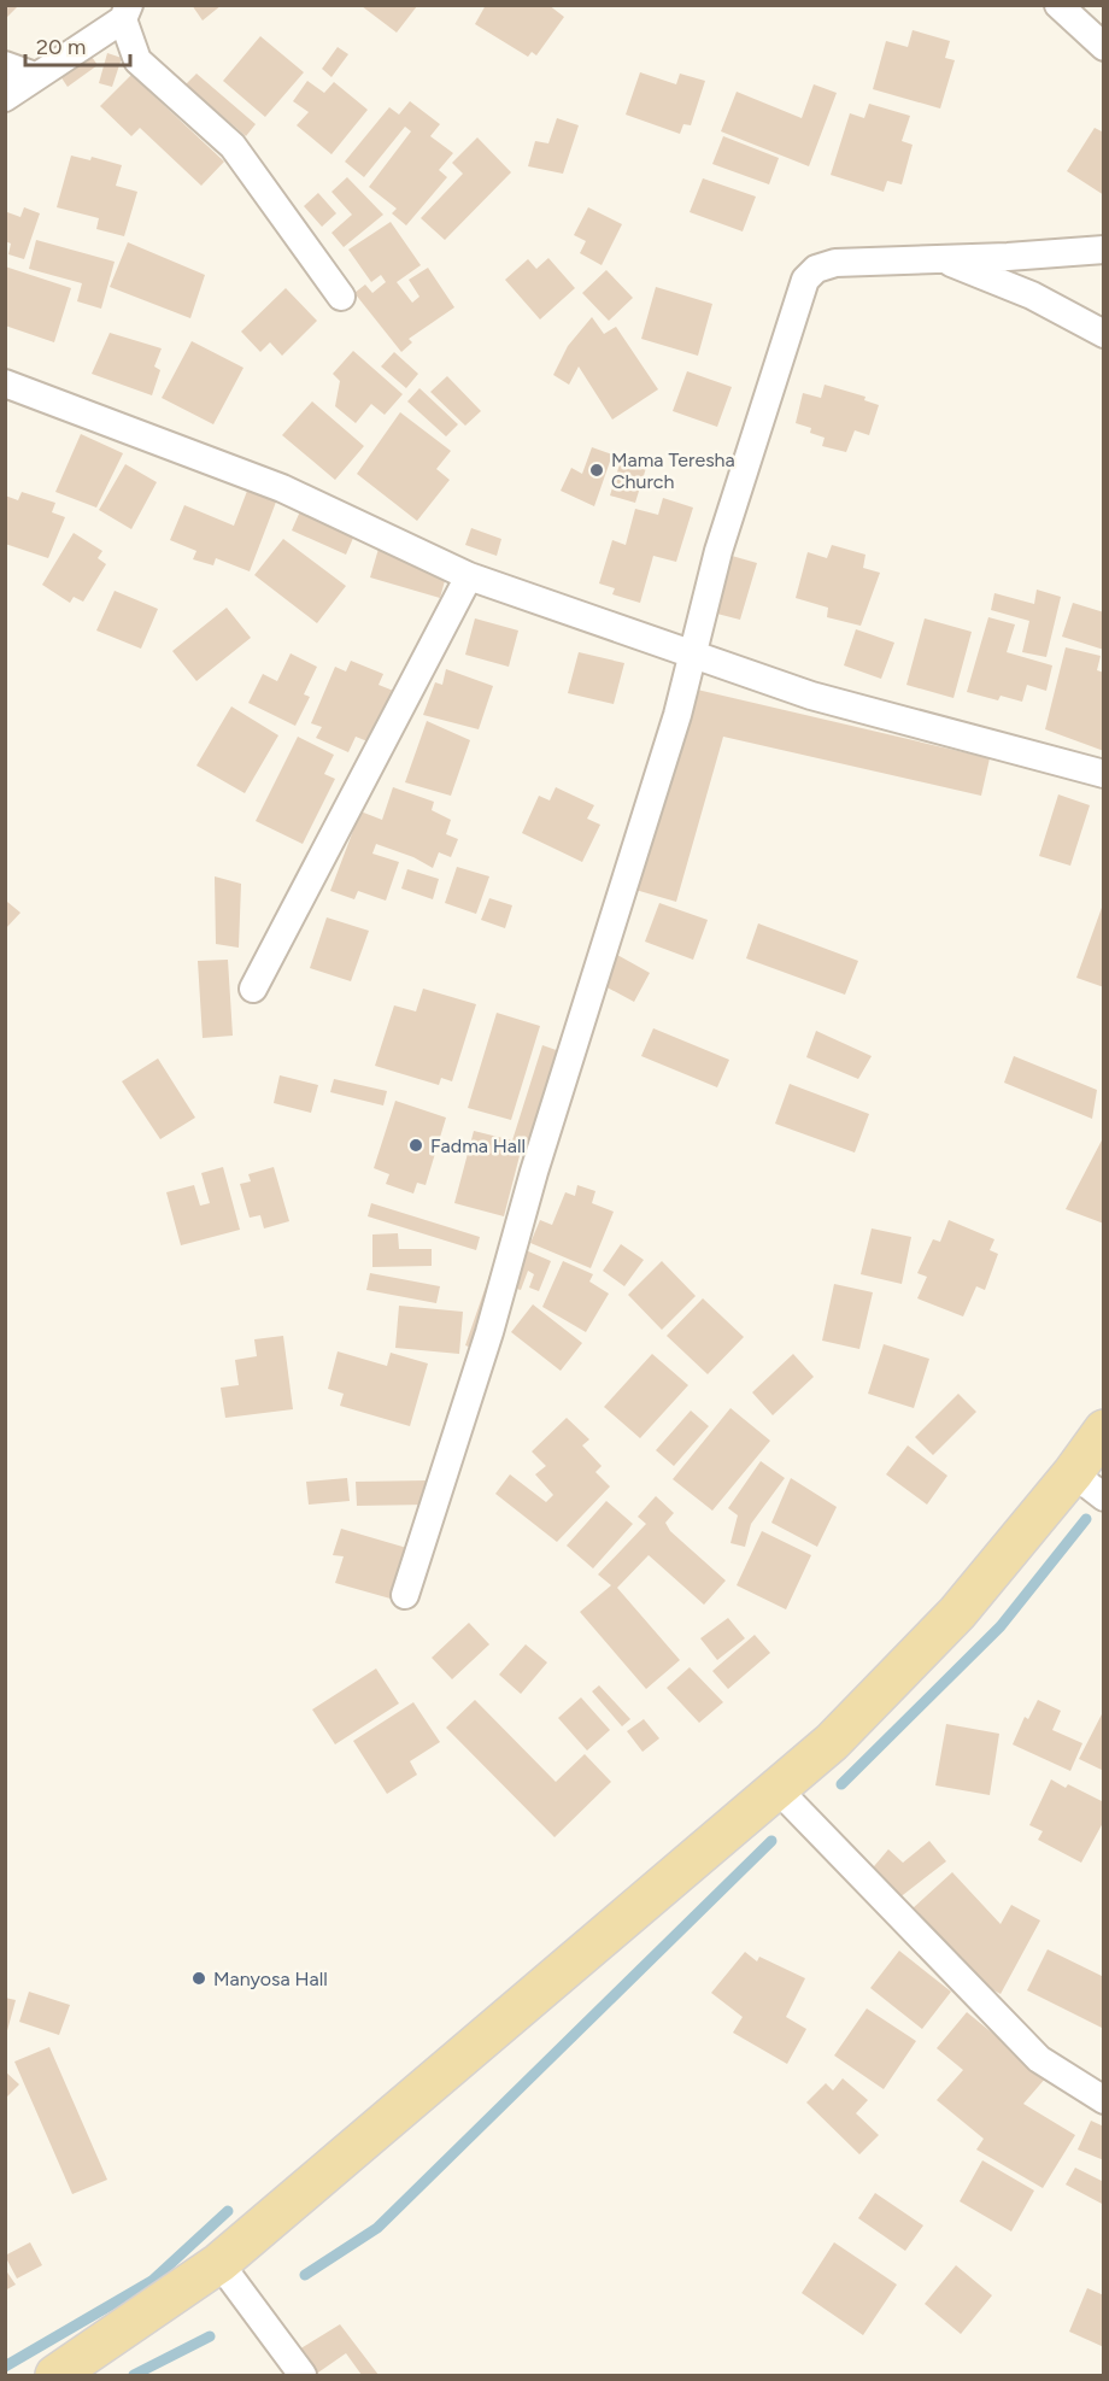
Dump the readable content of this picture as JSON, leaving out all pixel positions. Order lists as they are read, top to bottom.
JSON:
{
  "places": ["Mama Teresha Church", "Fadma Hall", "Manyosa Hall"],
  "scale_bar": "20 m"
}
